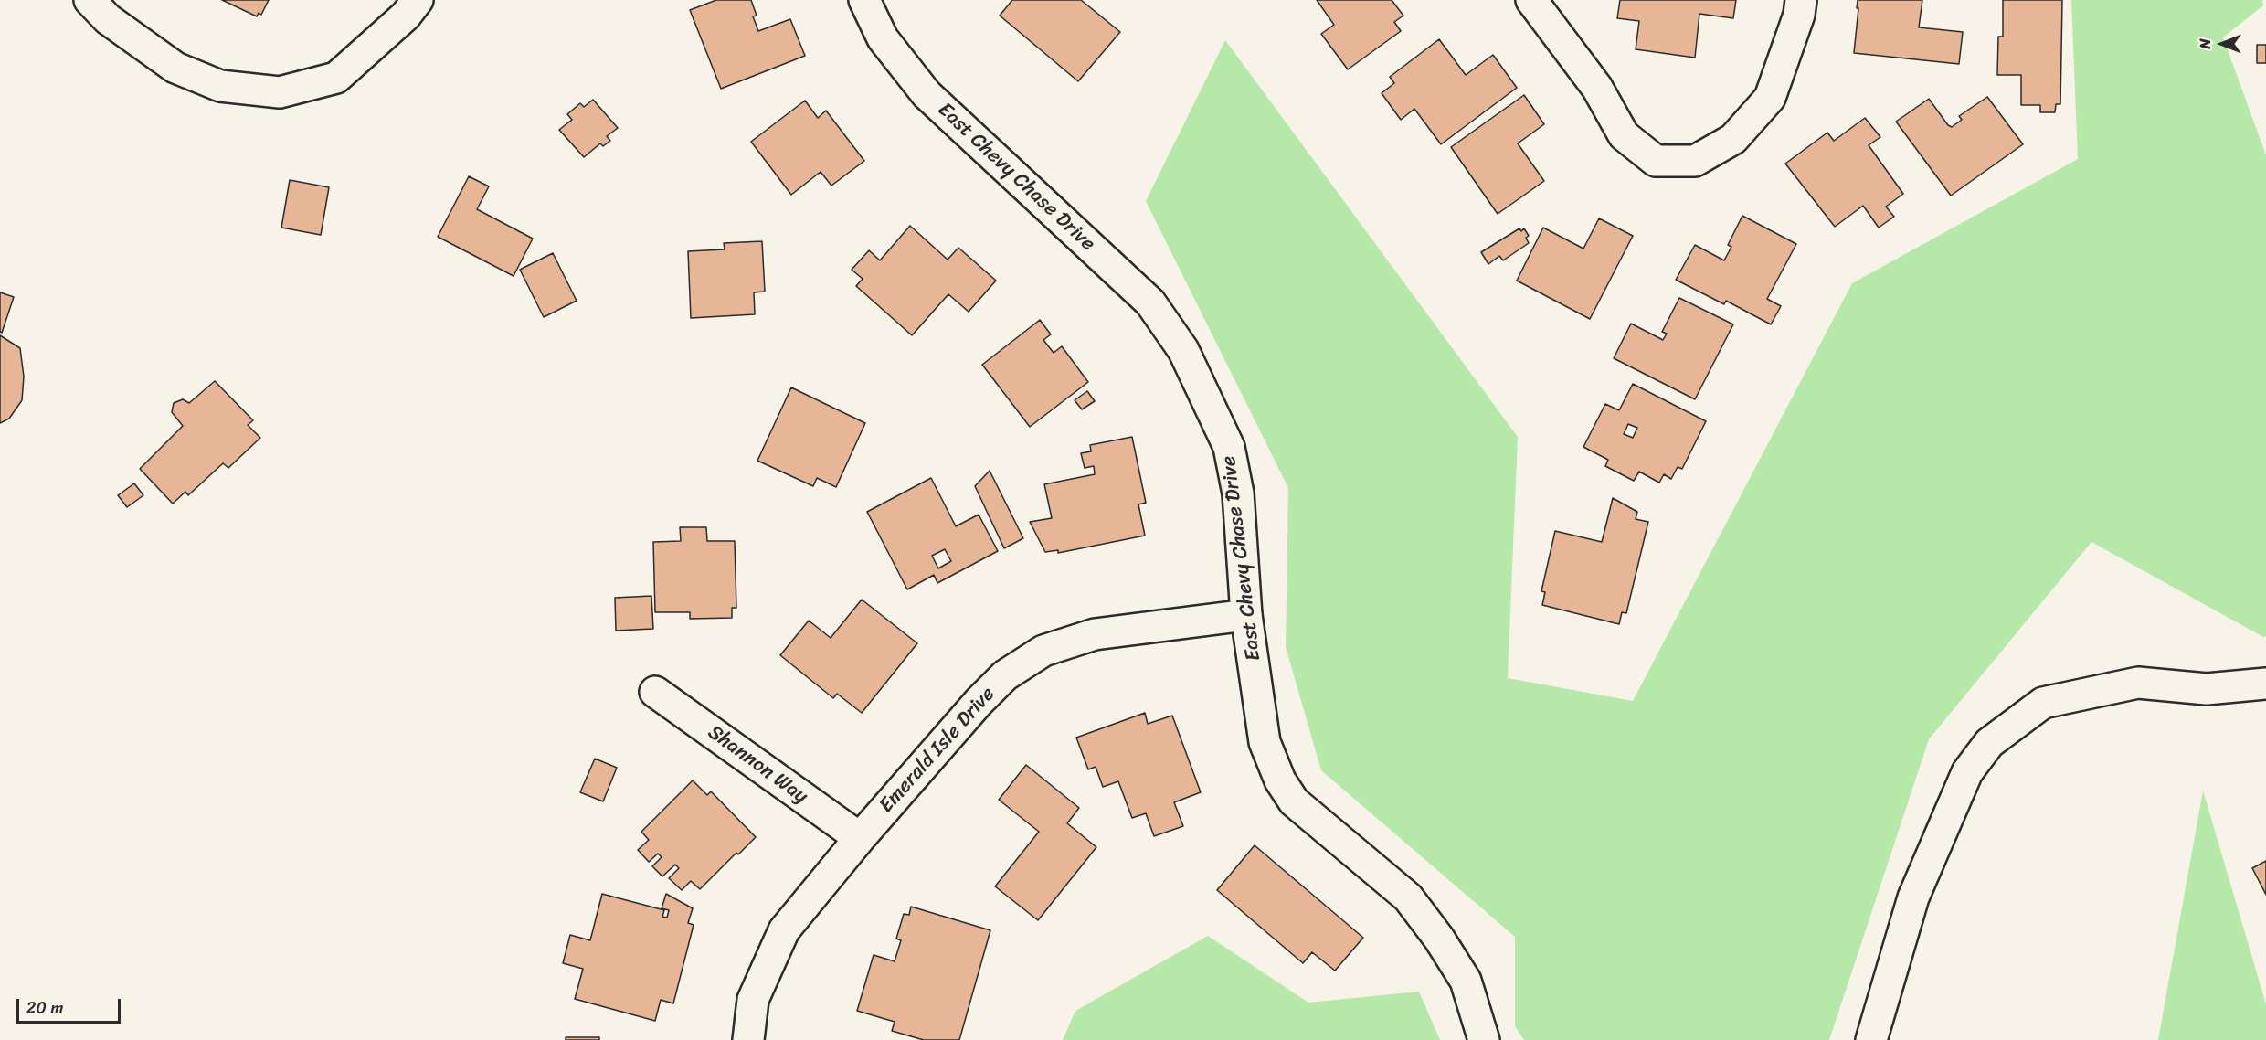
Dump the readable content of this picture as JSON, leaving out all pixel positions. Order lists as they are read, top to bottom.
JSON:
{
  "streets": {
    "main road": ["East Chevy Chase Drive", "Emerald Isle Drive", "Shannon Way"]
  },
  "crossings": [
    ["East Chevy Chase Drive", "Emerald Isle Drive"],
    ["Emerald Isle Drive", "Shannon Way"]
  ],
  "scale_bar": "20 m",
  "north": "left"
}
